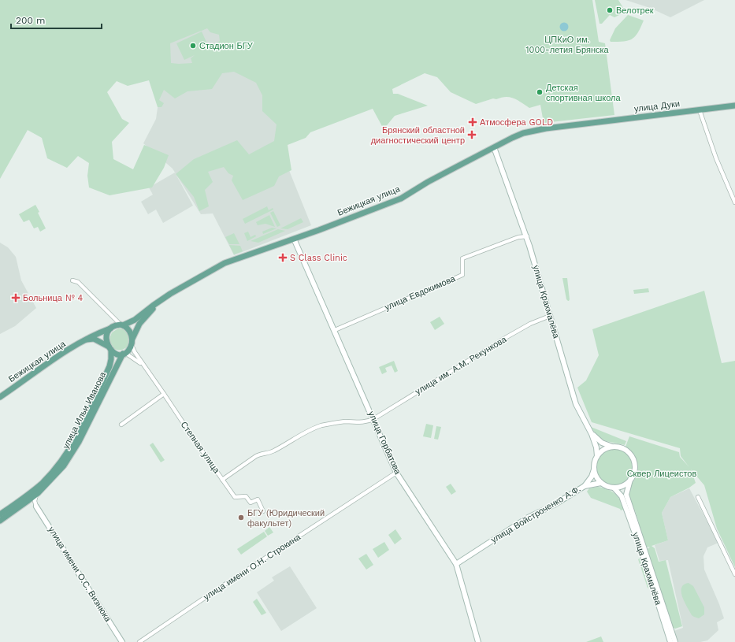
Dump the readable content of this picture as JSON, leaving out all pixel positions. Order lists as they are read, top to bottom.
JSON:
{
  "streets": {
    "main road": [
      "улица Дуки",
      "Бежицкая улица",
      "улица Крахмалёва",
      "улица Ильи Иванова",
      "улица Горбатова",
      "улица Войстроченко А.Ф.",
      "улица имени О.С. Визнюка"
    ],
    "street": [
      "улица Евдокимова",
      "улица им. А.М. Рекункова",
      "Степная улица",
      "улица имени О.Н. Строкина"
    ]
  },
  "crossings": [
    ["улица Дуки", "Бежицкая улица"],
    ["Бежицкая улица", "улица Крахмалёва"],
    ["Бежицкая улица", "улица Ильи Иванова"],
    ["Бежицкая улица", "улица Горбатова"],
    ["Бежицкая улица", "Степная улица"],
    ["улица Евдокимова", "улица Крахмалёва"],
    ["улица Евдокимова", "улица Горбатова"],
    ["улица Крахмалёва", "улица им. А.М. Рекункова"],
    ["улица Крахмалёва", "улица Войстроченко А.Ф."],
    ["улица им. А.М. Рекункова", "улица Горбатова"],
    ["улица Ильи Иванова", "Степная улица"],
    ["улица Горбатова", "улица Войстроченко А.Ф."],
    ["улица Горбатова", "улица имени О.Н. Строкина"]
  ],
  "parks": ["ЦПКиО им. 1000-летия Брянска", "Сквер Лицеистов"],
  "places": {
    "other": [
      "Велотрек",
      "Стадион БГУ",
      "Детская спортивная школа",
      "БГУ (Юридический факультет)"
    ],
    "health": [
      "Атмосфера GOLD",
      "Брянский областной диагностический центр",
      "S Class Clinic",
      "Больница № 4"
    ]
  },
  "scale_bar": "200 m"
}
